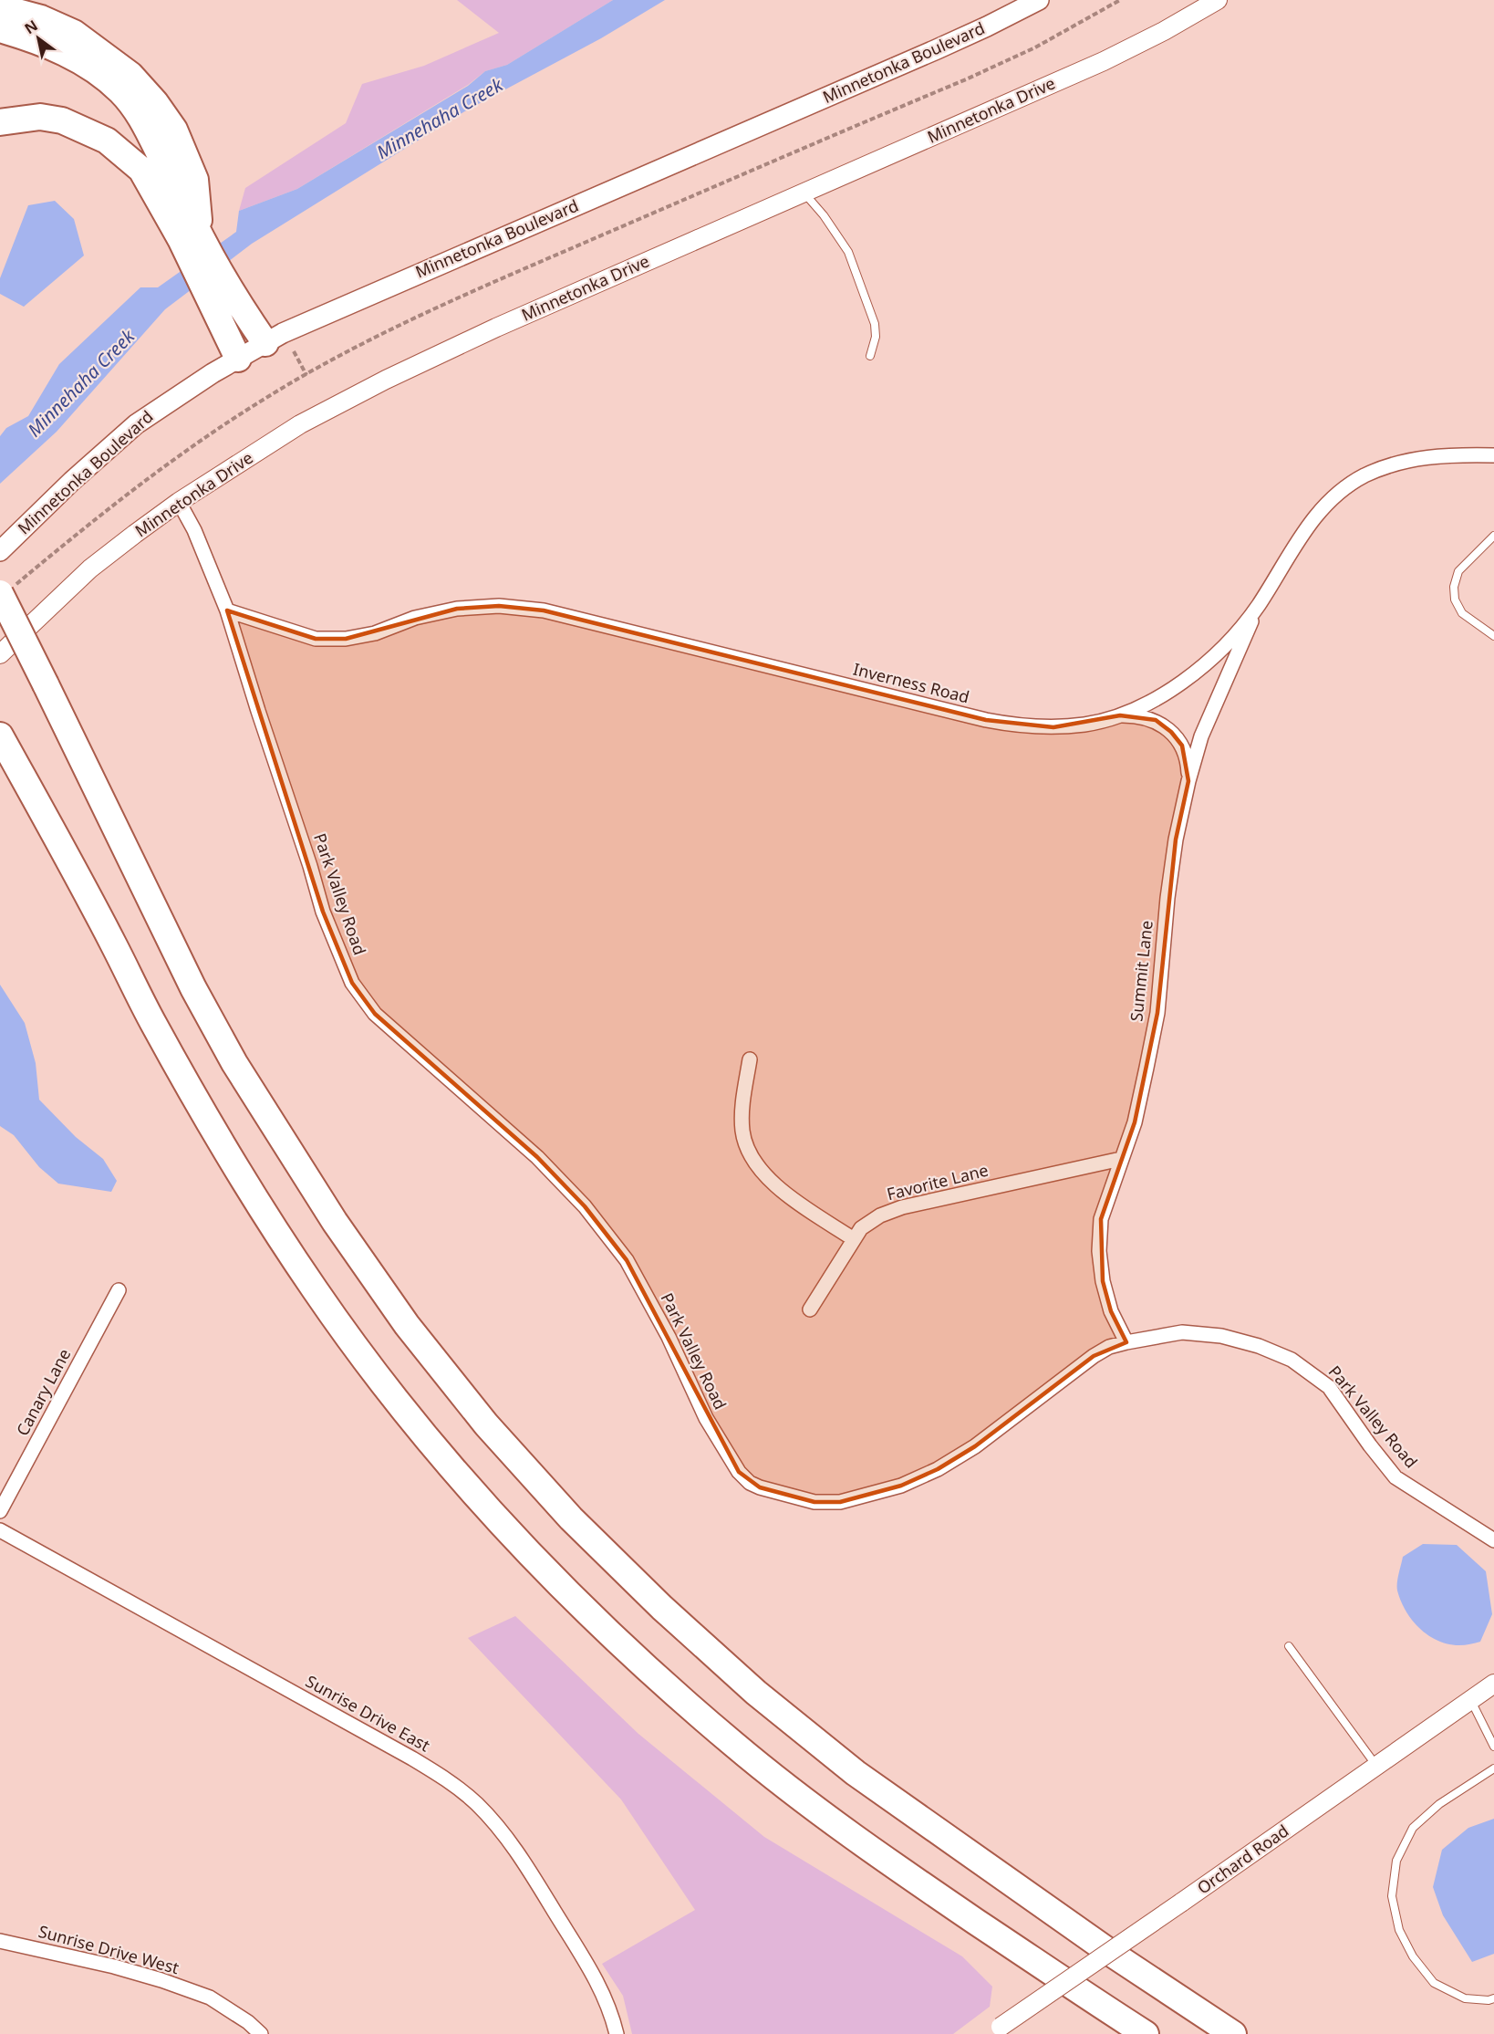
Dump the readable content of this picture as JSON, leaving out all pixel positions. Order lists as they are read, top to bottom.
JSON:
{
  "streets": {
    "main road": ["Minnetonka Boulevard"],
    "street": [
      "Minnetonka Drive",
      "Inverness Road",
      "Park Valley Road",
      "Summit Lane",
      "Favorite Lane",
      "Canary Lane",
      "Sunrise Drive East",
      "Orchard Road",
      "Sunrise Drive West"
    ]
  },
  "crossings": [
    ["Minnetonka Drive", "Park Valley Road"],
    ["Inverness Road", "Park Valley Road"],
    ["Inverness Road", "Summit Lane"],
    ["Park Valley Road", "Summit Lane"],
    ["Summit Lane", "Favorite Lane"]
  ],
  "water": ["Minnehaha Creek"],
  "north": "top left"
}
